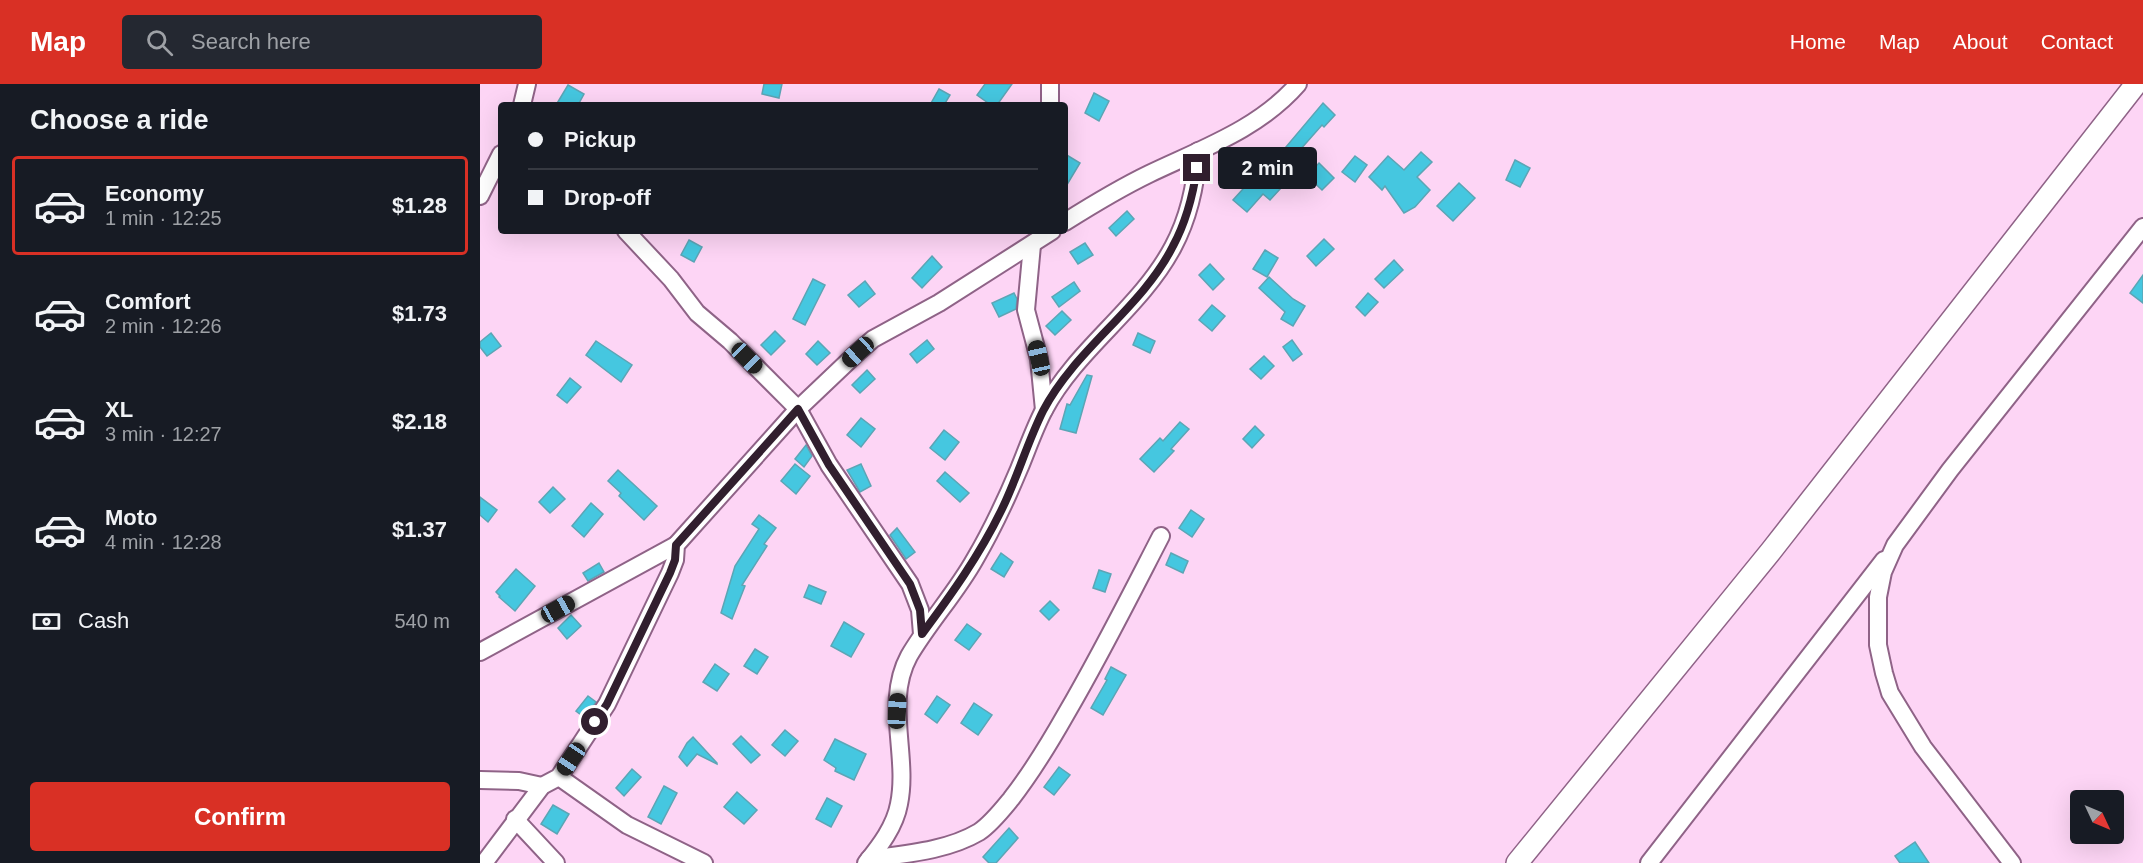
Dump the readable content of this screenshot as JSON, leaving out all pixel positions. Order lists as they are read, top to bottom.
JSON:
{
  "north": "bottom right",
  "page": {
    "header": "Map",
    "search": "Search here",
    "nav": [
      "Home",
      "Map",
      "About",
      "Contact"
    ],
    "heading": "Choose a ride",
    "banner": ["Pickup", "Drop-off"],
    "bubble": "2 min",
    "list": [
      {
        "name": "Economy",
        "note": "1 min · 12:25",
        "value": "$1.28"
      },
      {
        "name": "Comfort",
        "note": "2 min · 12:26",
        "value": "$1.73"
      },
      {
        "name": "XL",
        "note": "3 min · 12:27",
        "value": "$2.18"
      },
      {
        "name": "Moto",
        "note": "4 min · 12:28",
        "value": "$1.37"
      }
    ],
    "pay": ["Cash", "540 m"],
    "buttons": "Confirm"
  }
}
